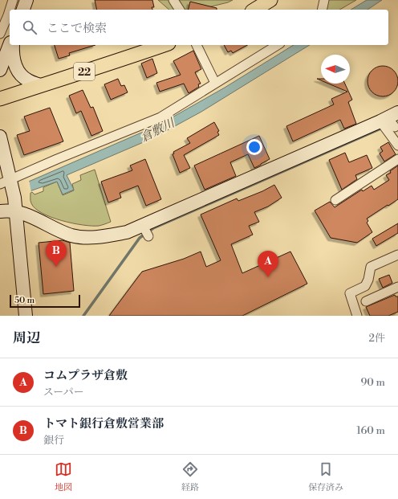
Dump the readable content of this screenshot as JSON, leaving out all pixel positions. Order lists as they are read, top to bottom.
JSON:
{
  "streets": {
    "main road": ["22"]
  },
  "water": ["倉敷川"],
  "scale_bar": "50 m",
  "north": "left",
  "page": {
    "search": "ここで検索",
    "pins": ["B", "A"],
    "scale": "50 m",
    "heading": ["周辺", "2件"],
    "list": [
      {
        "mark": "A",
        "name": "コムプラザ倉敷",
        "note": "スーパー",
        "value": "90 m"
      },
      {
        "mark": "B",
        "name": "トマト銀行倉敷営業部",
        "note": "銀行",
        "value": "160 m"
      }
    ],
    "nav": ["地図", "経路", "保存済み"]
  }
}
